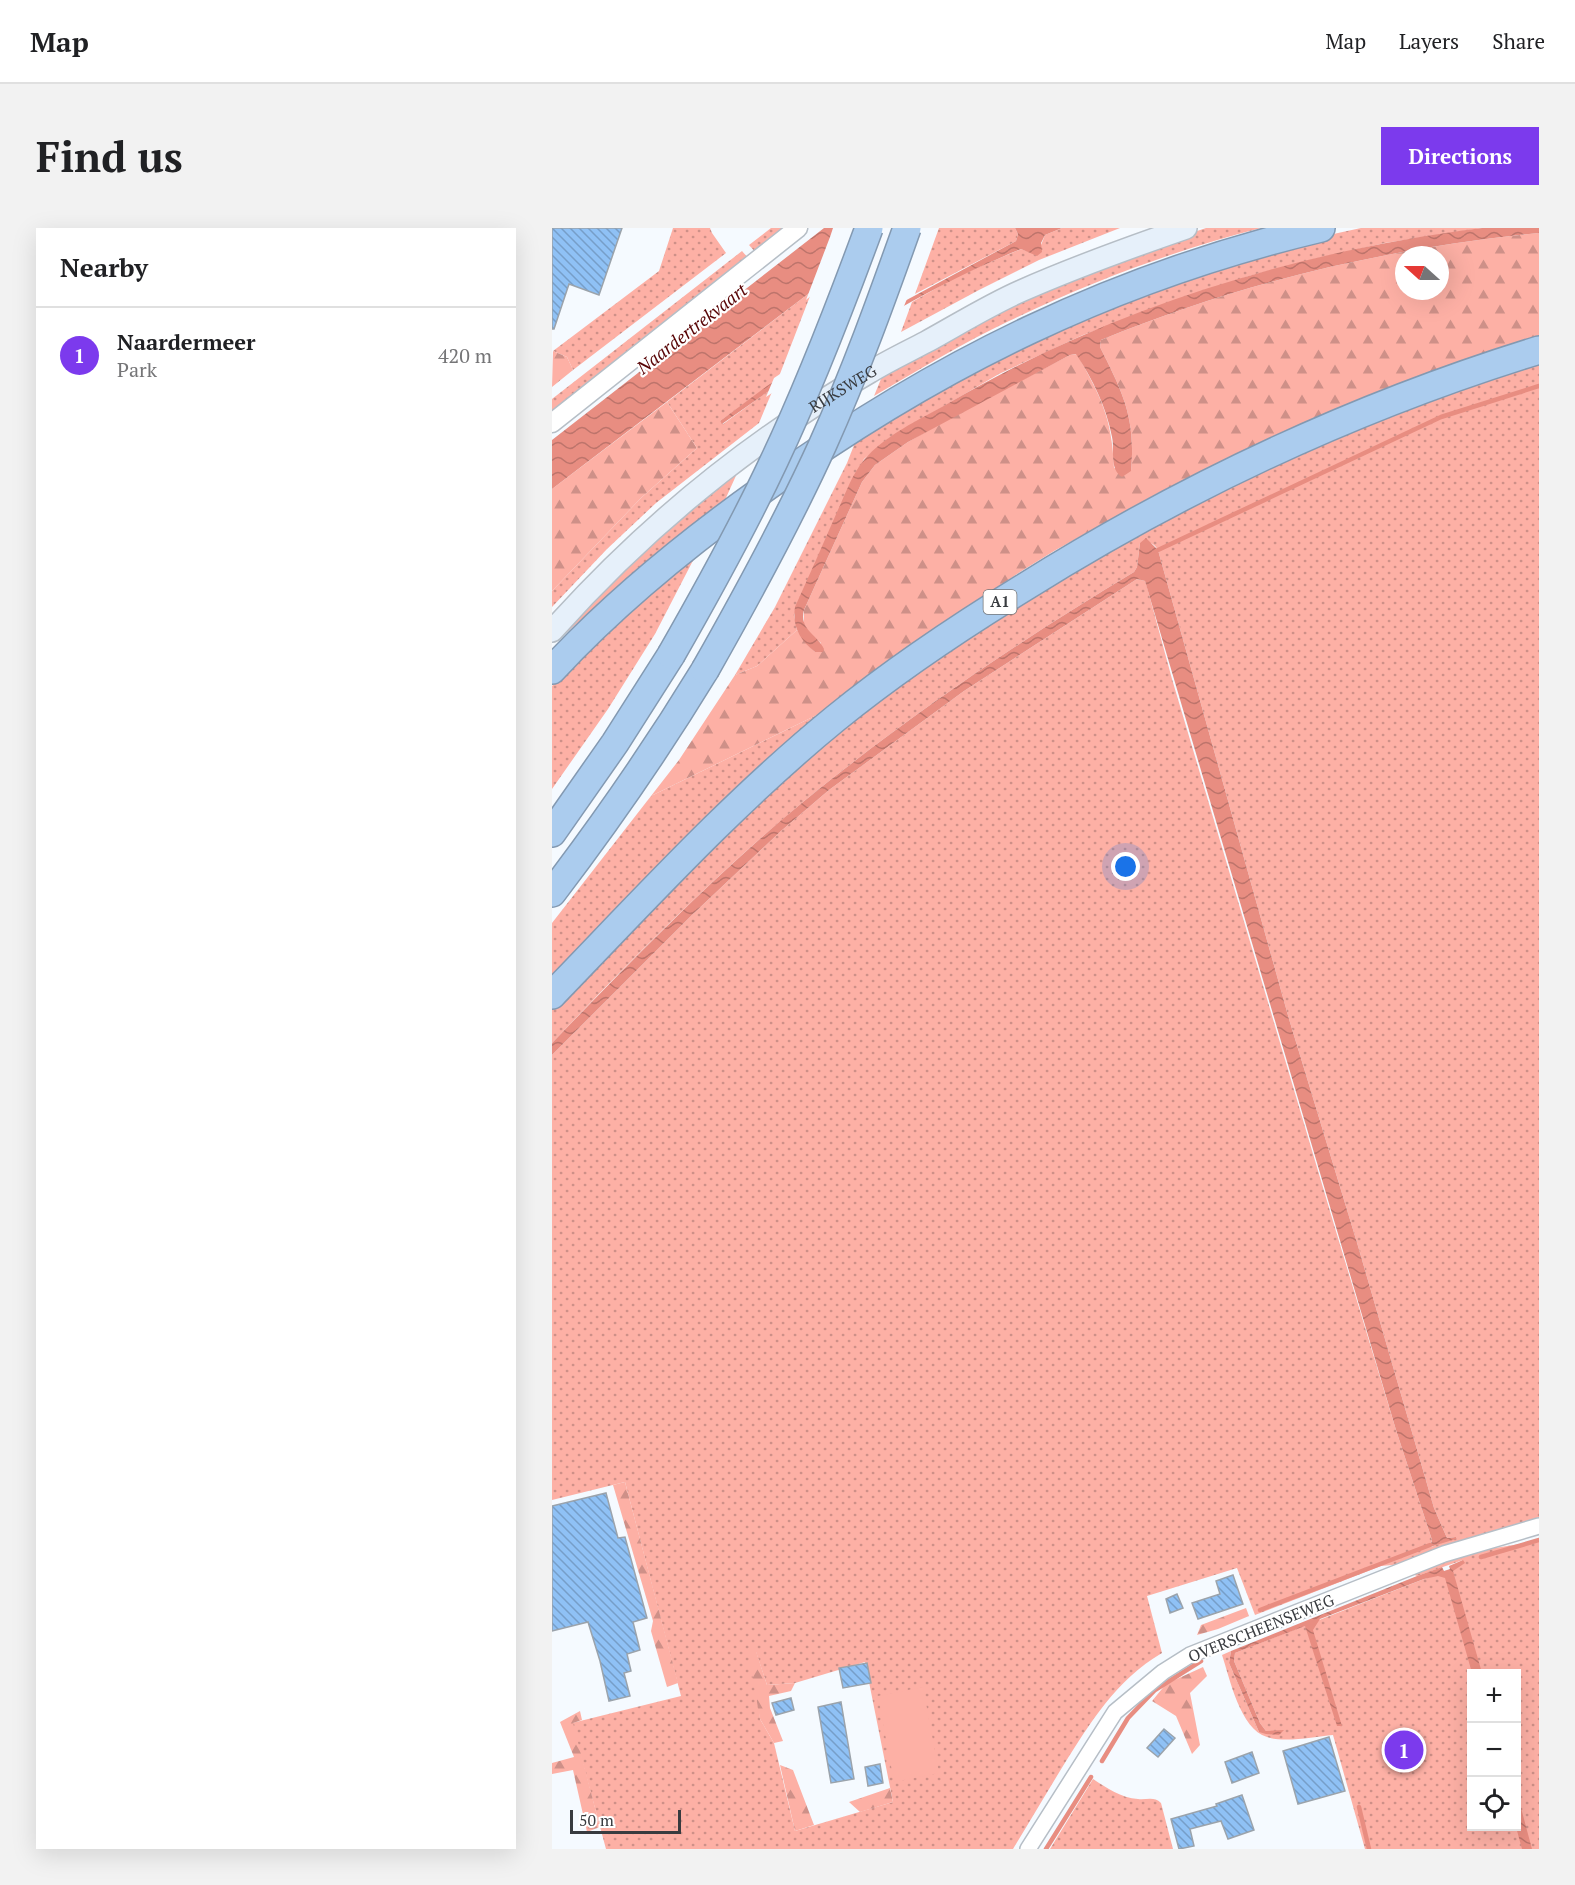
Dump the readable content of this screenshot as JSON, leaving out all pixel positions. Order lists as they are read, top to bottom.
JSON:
{
  "streets": {
    "highway": ["A1"],
    "main road": ["RIJKSWEG"],
    "street": ["OVERSCHEENSEWEG"]
  },
  "water": ["Naardertrekvaart"],
  "scale_bar": "50 m",
  "north": "left",
  "page": {
    "header": "Map",
    "nav": ["Map", "Layers", "Share"],
    "buttons": "Directions",
    "title": "Find us",
    "heading": "Nearby",
    "list": [
      {
        "mark": "1",
        "name": "Naardermeer",
        "note": "Park",
        "value": "420 m"
      }
    ],
    "map_buttons": ["+", "−"],
    "pins": "1",
    "scale": "50 m"
  }
}
